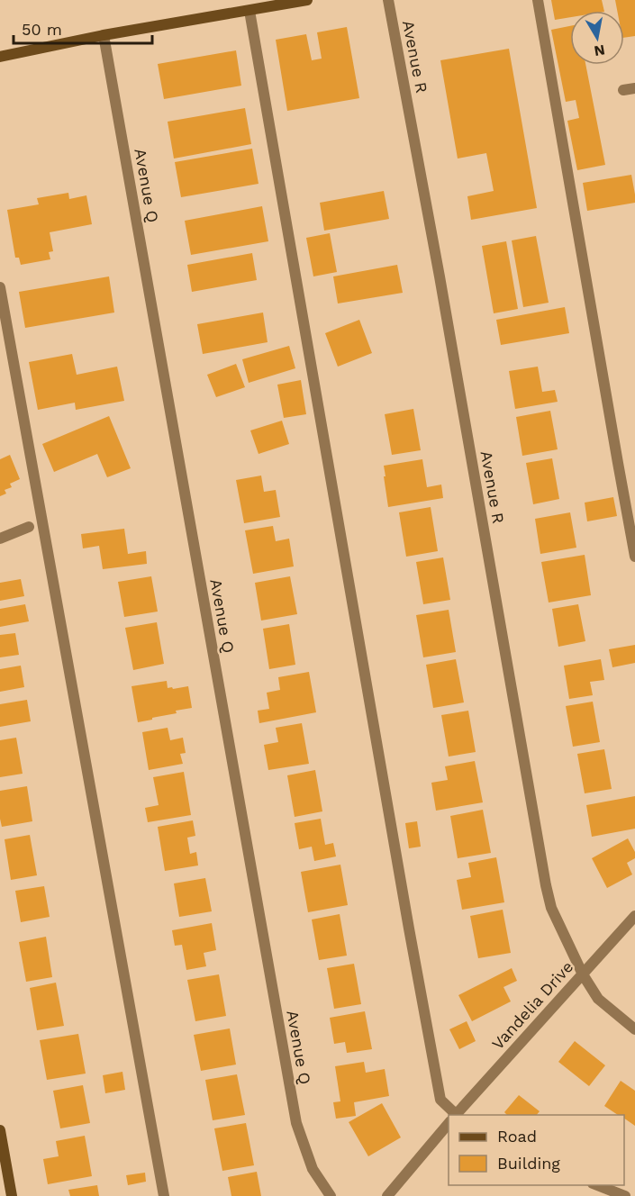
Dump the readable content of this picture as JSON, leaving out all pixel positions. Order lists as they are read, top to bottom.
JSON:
{
  "streets": {
    "street": ["Avenue R", "Avenue Q", "Vandelia Drive"]
  },
  "crossings": [
    ["Avenue R", "Vandelia Drive"]
  ],
  "legend": ["Road", "Building"],
  "scale_bar": "50 m",
  "north": "bottom"
}
